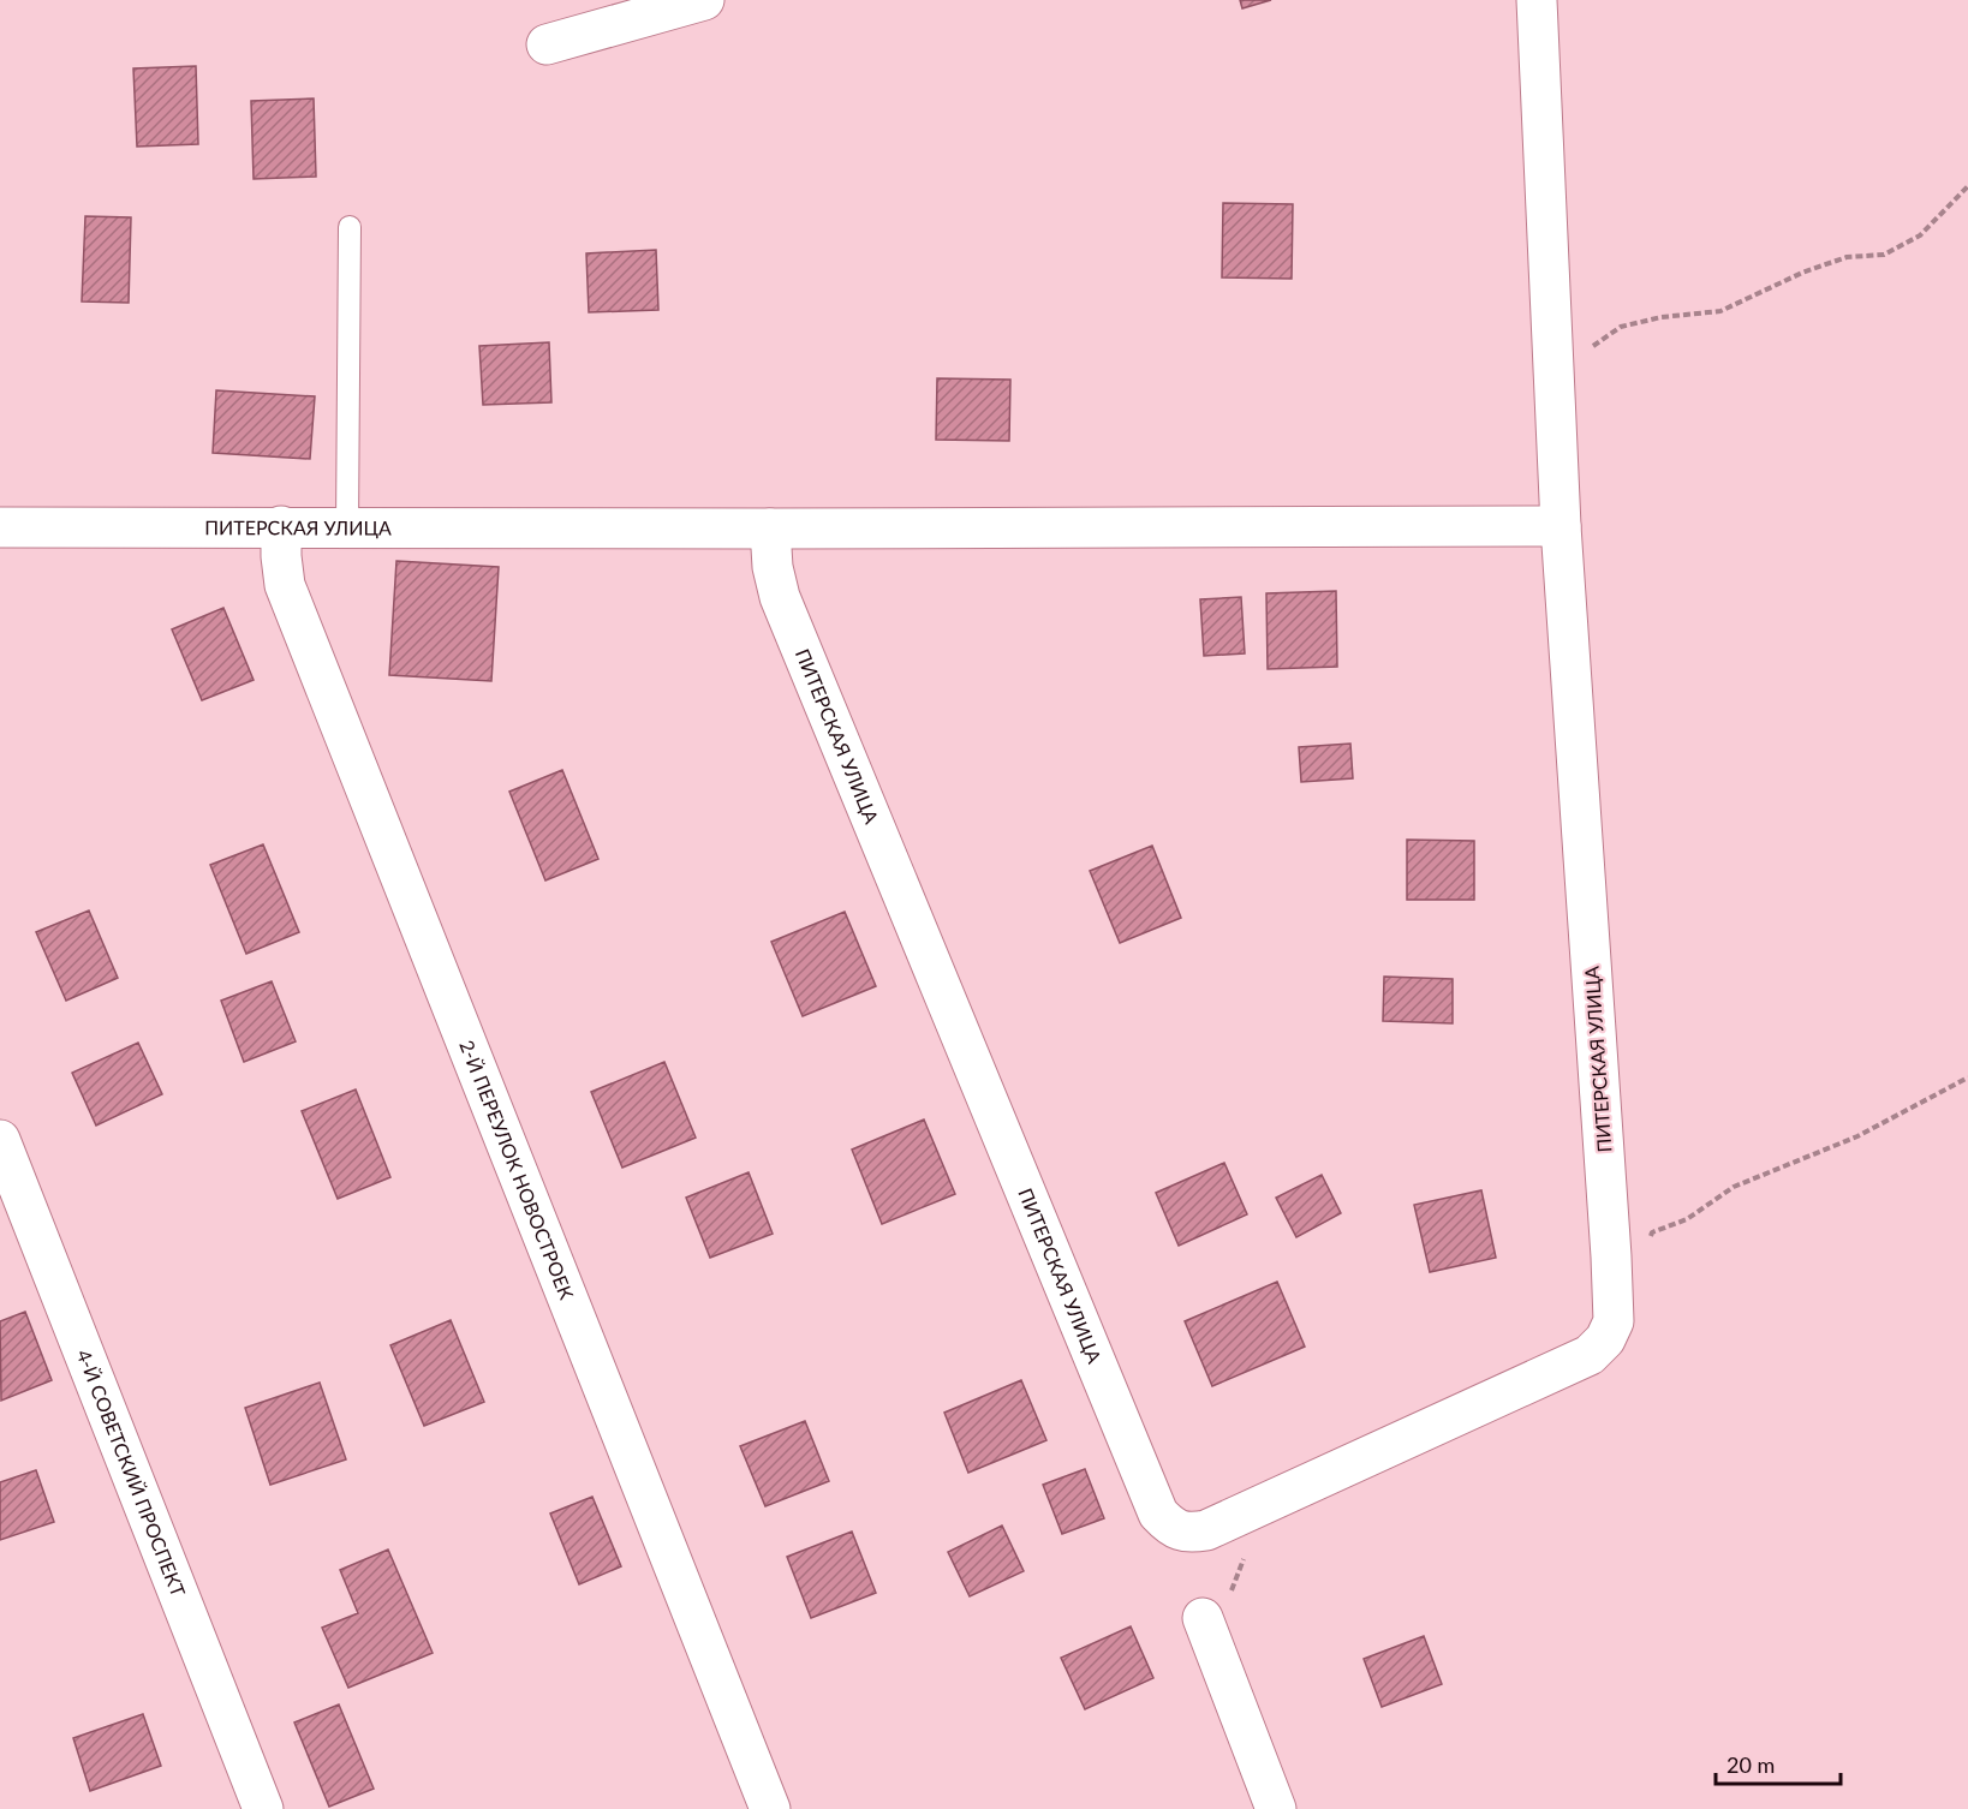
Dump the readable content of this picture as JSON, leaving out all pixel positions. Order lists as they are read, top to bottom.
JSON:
{
  "streets": {
    "street": ["ПИТЕРСКАЯ УЛИЦА", "2-Й ПЕРЕУЛОК НОВОСТРОЕК", "4-Й СОВЕТСКИЙ ПРОСПЕКТ"]
  },
  "crossings": [
    ["ПИТЕРСКАЯ УЛИЦА", "2-Й ПЕРЕУЛОК НОВОСТРОЕК"]
  ],
  "scale_bar": "20 m"
}
